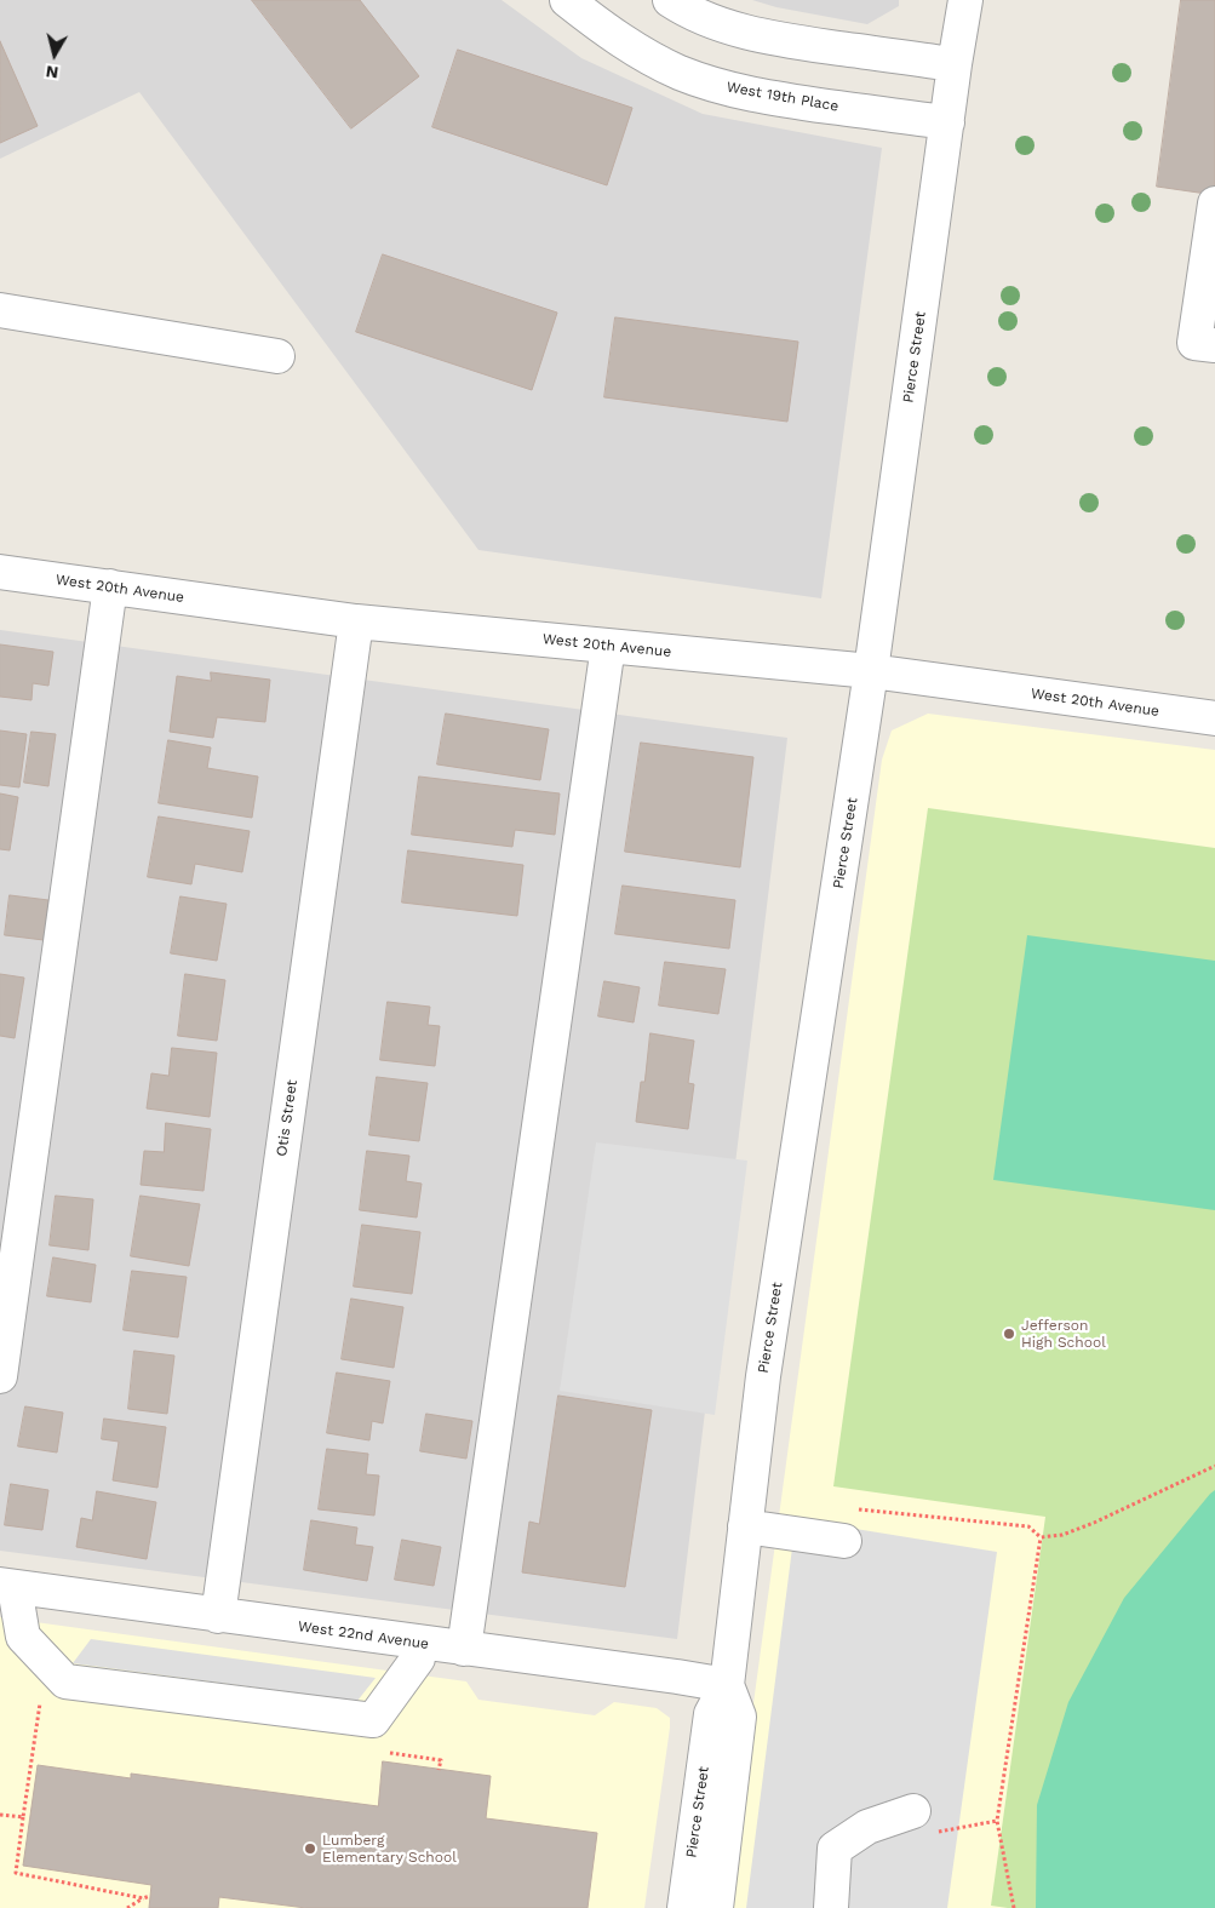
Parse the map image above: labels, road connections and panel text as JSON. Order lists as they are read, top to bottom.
{
  "streets": {
    "street": [
      "West 19th Place",
      "Pierce Street",
      "West 20th Avenue",
      "Otis Street",
      "West 22nd Avenue"
    ]
  },
  "crossings": [
    ["West 19th Place", "Pierce Street"],
    ["Pierce Street", "West 20th Avenue"],
    ["Pierce Street", "West 22nd Avenue"],
    ["West 20th Avenue", "Otis Street"],
    ["Otis Street", "West 22nd Avenue"]
  ],
  "places": ["Jefferson High School", "Lumberg Elementary School"],
  "north": "bottom"
}
